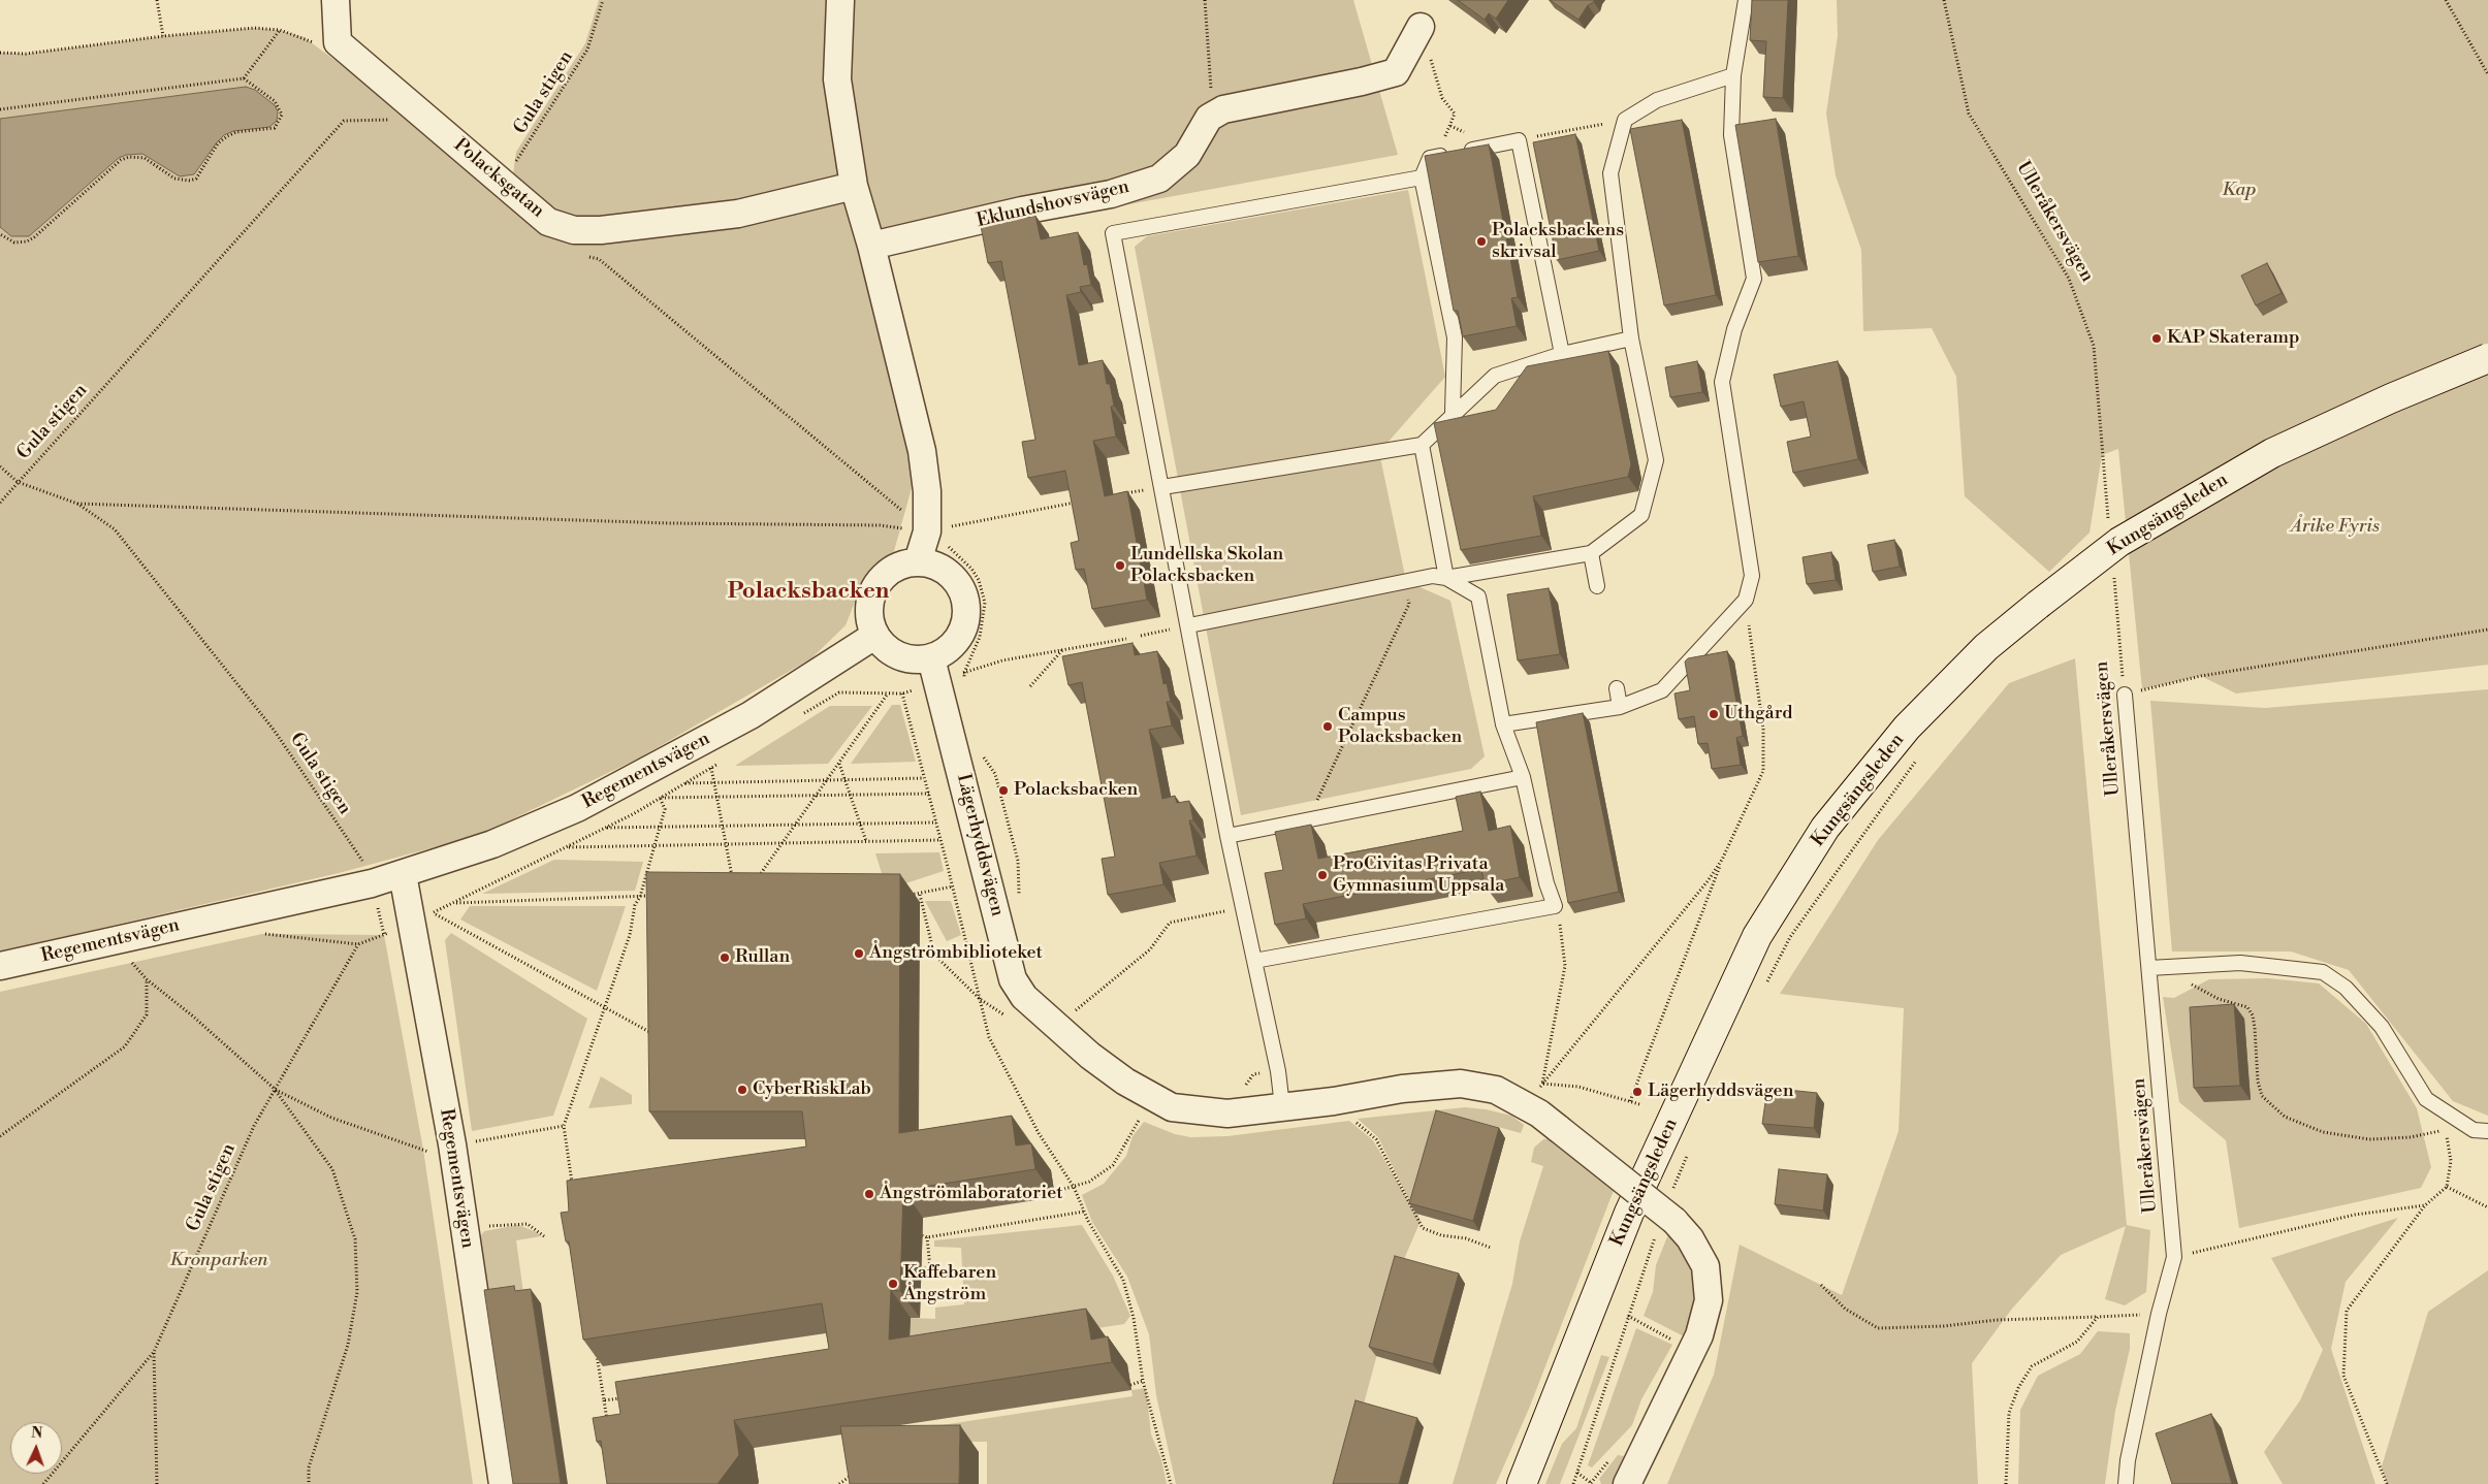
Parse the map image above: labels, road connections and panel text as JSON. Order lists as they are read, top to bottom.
{
  "streets": {
    "main road": ["Kungsängsleden"],
    "street": [
      "Polacksgatan",
      "Eklundshovsvägen",
      "Regementsvägen",
      "Lägerhyddsvägen"
    ],
    "lane": ["Ulleråkersvägen"],
    "path": ["Gula stigen"]
  },
  "crossings": [
    ["Gula stigen", "Polacksgatan"],
    ["Gula stigen", "Regementsvägen"],
    ["Regementsvägen", "Lägerhyddsvägen"]
  ],
  "districts": ["Polacksbacken"],
  "parks": ["Kap", "Årike Fyris", "Kronparken"],
  "places": [
    "Polacksbackens skrivsal",
    "KAP Skateramp",
    "Lundellska Skolan Polacksbacken",
    "Uthgård",
    "Campus Polacksbacken",
    "Polacksbacken",
    "ProCivitas Privata Gymnasium Uppsala",
    "Ångströmbiblioteket",
    "Rullan",
    "CyberRiskLab",
    "Lägerhyddsvägen",
    "Ångströmlaboratoriet",
    "Kaffebaren Ångström"
  ],
  "north": "top"
}
